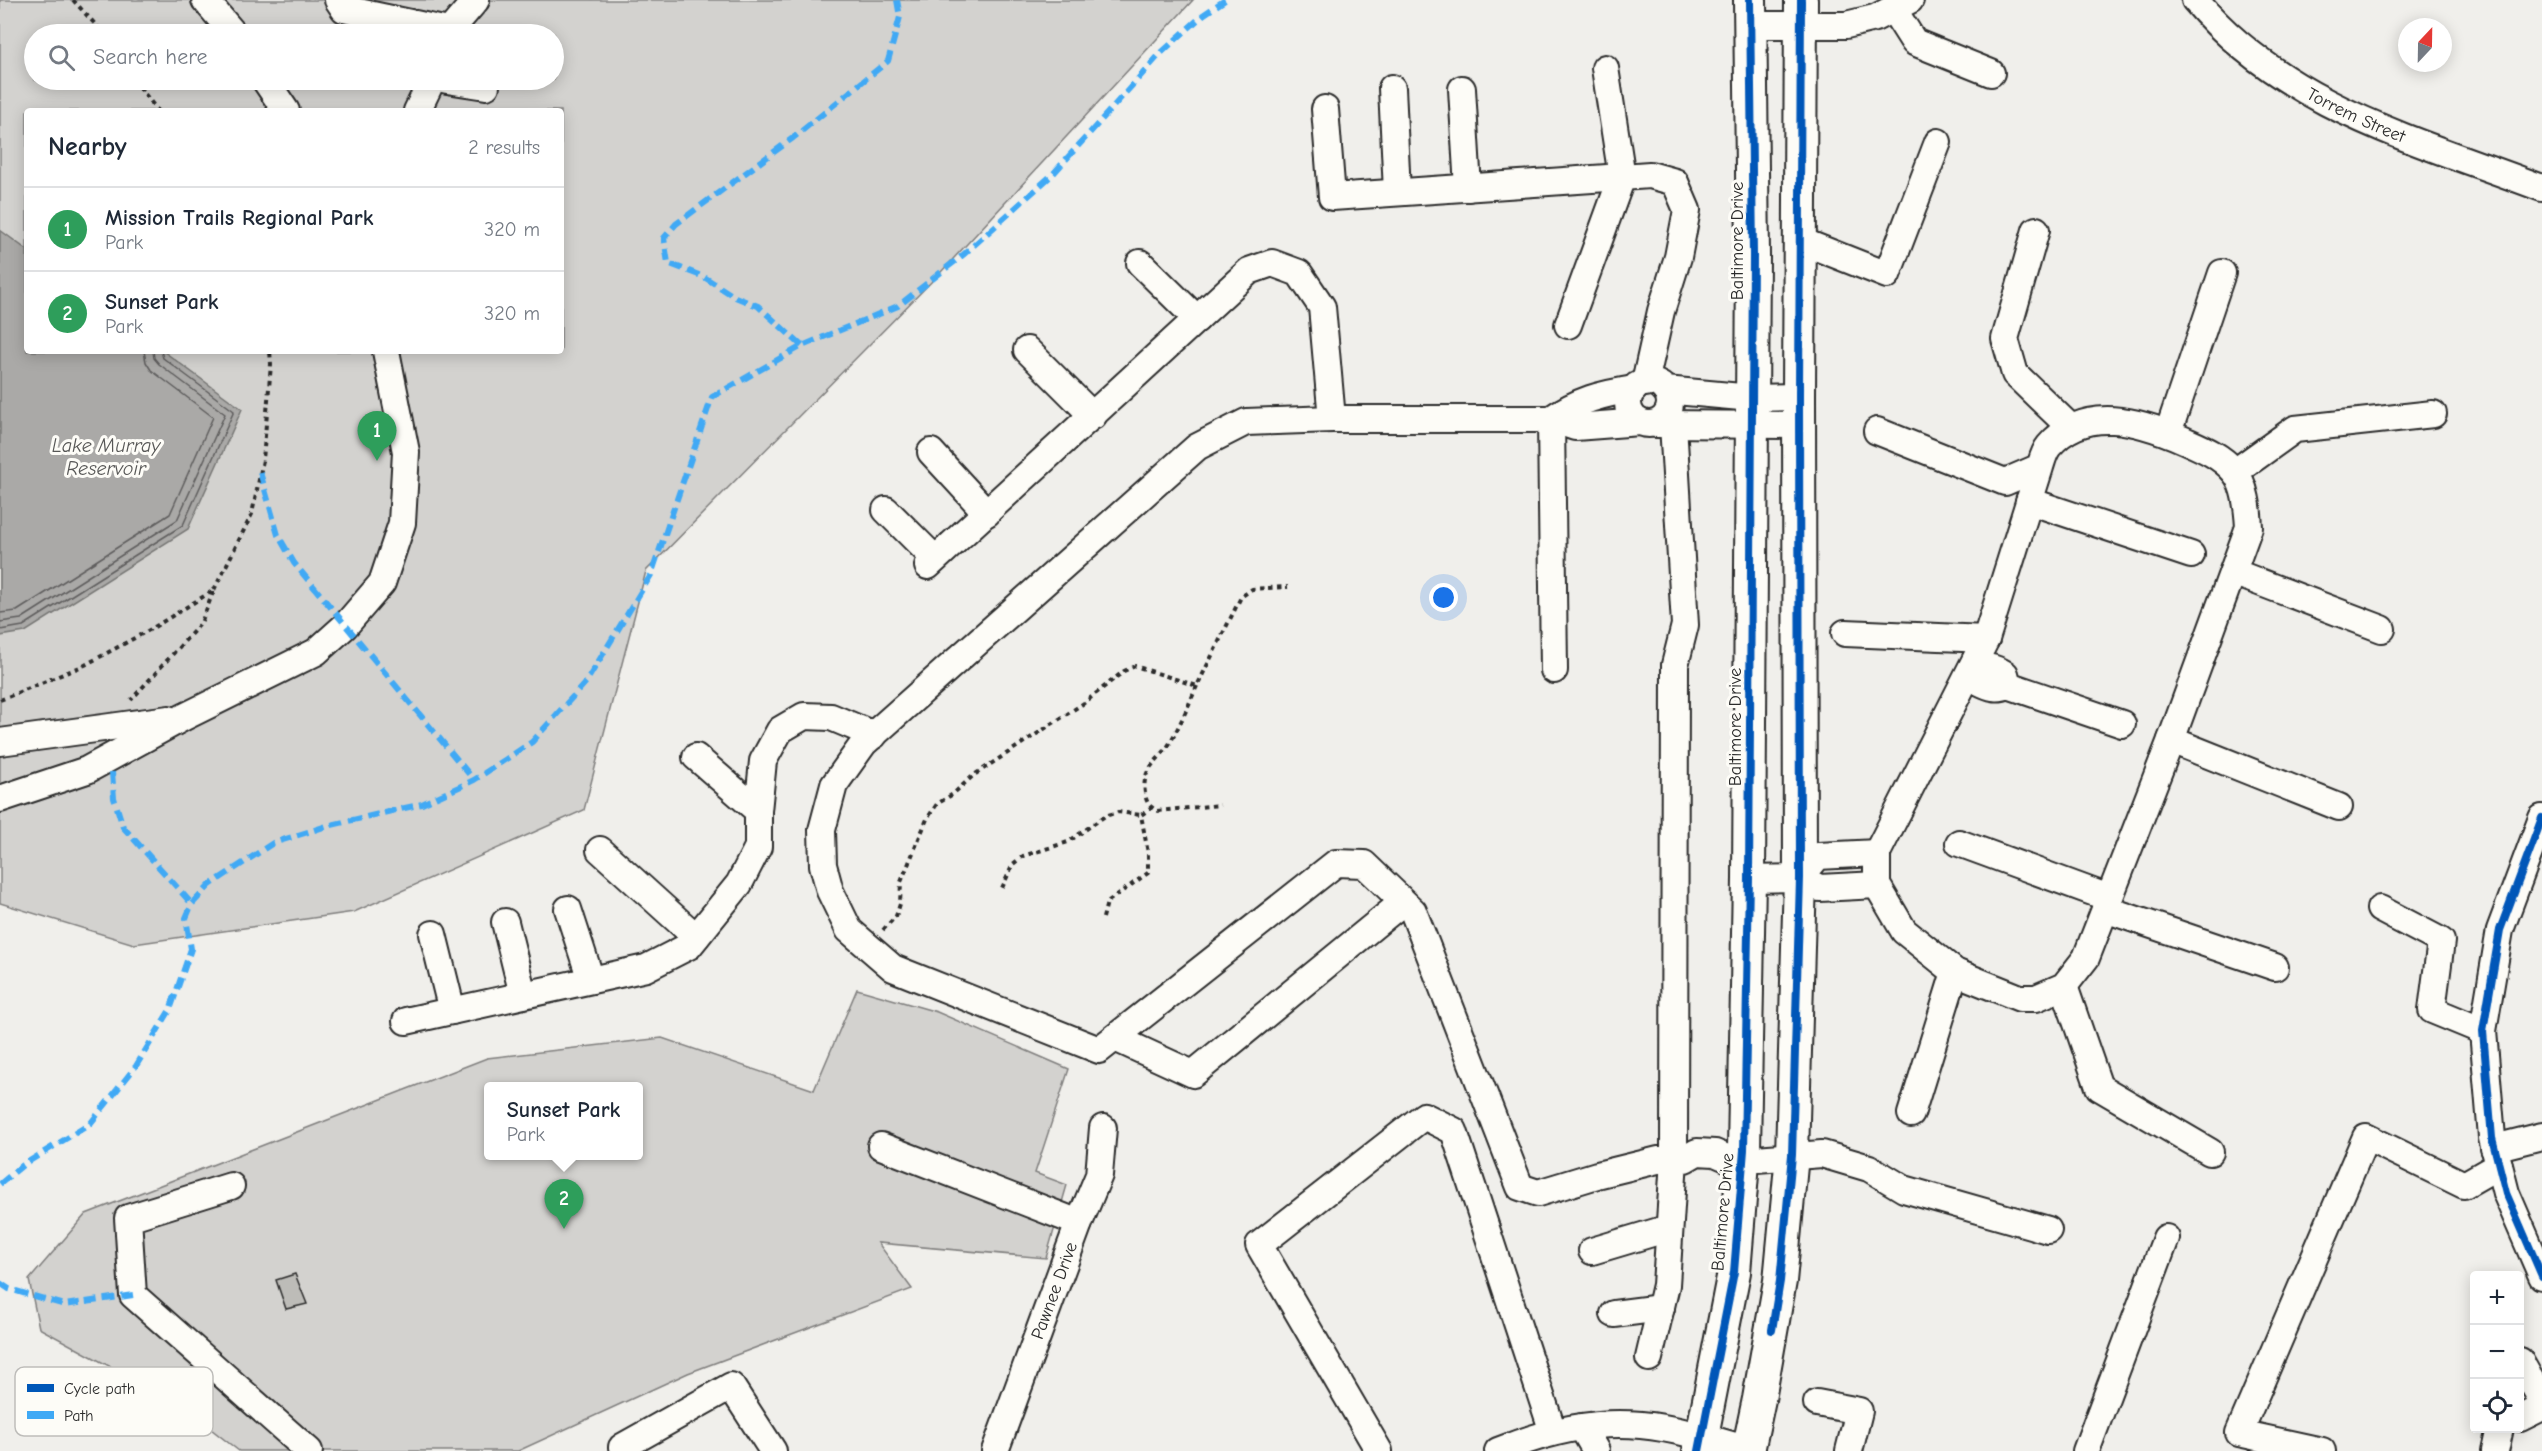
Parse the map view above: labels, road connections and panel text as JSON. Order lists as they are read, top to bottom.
{
  "streets": {
    "main road": ["Baltimore Drive"],
    "street": ["Torrem Street", "Pawnee Drive"]
  },
  "water": ["Lake Murray Reservoir"],
  "legend": ["Cycle path", "Path"],
  "north": "top",
  "page": {
    "search": "Search here",
    "heading": ["Nearby", "2 results"],
    "list": [
      {
        "mark": "1",
        "name": "Mission Trails Regional Park",
        "note": "Park",
        "value": "320 m"
      },
      {
        "mark": "2",
        "name": "Sunset Park",
        "note": "Park",
        "value": "320 m"
      }
    ],
    "pins": ["1", "2"],
    "popup": ["Sunset Park", "Park"],
    "map_buttons": ["+", "−"]
  }
}
